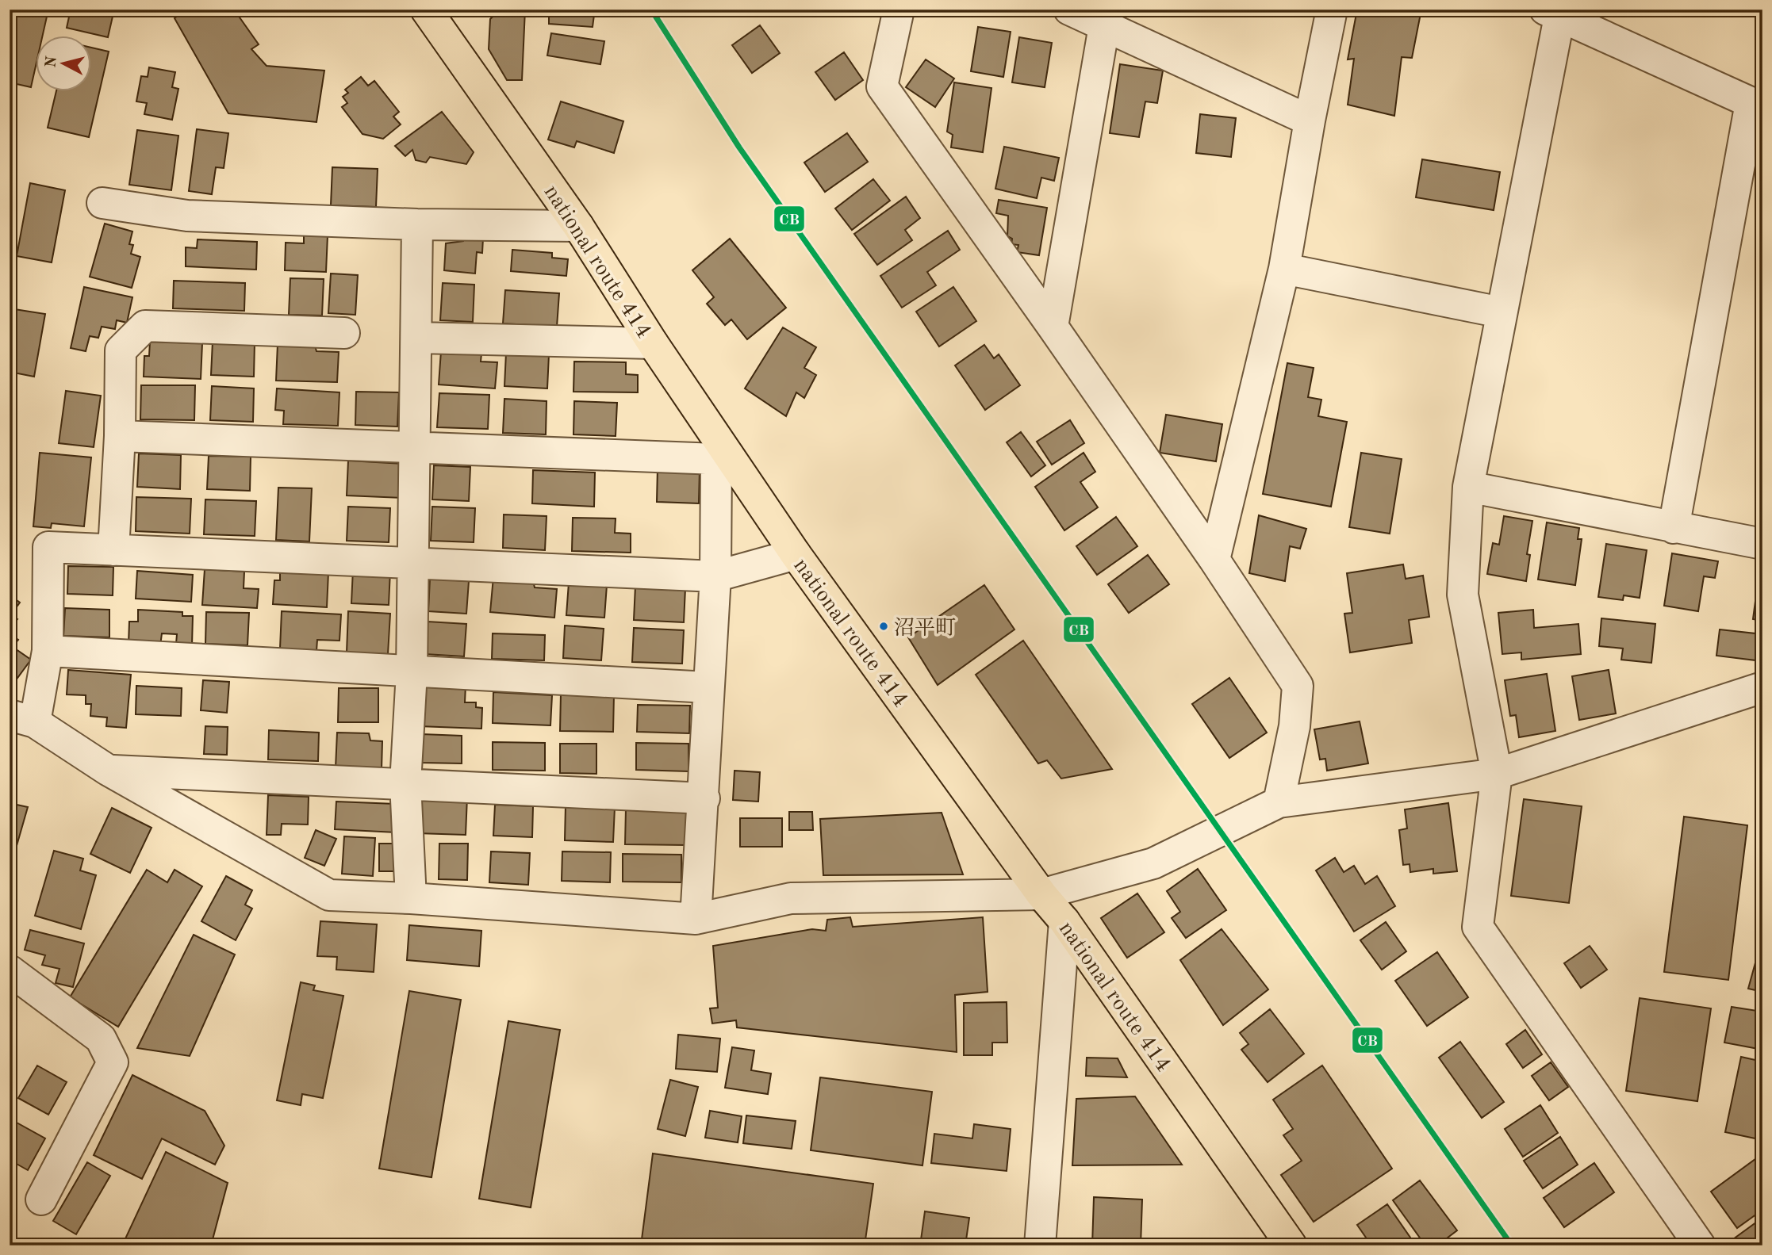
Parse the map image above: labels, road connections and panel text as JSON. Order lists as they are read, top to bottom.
{
  "streets": {
    "highway": ["national route 414"]
  },
  "places": ["沼平町"],
  "lines": ["transit line CB"],
  "north": "left"
}
